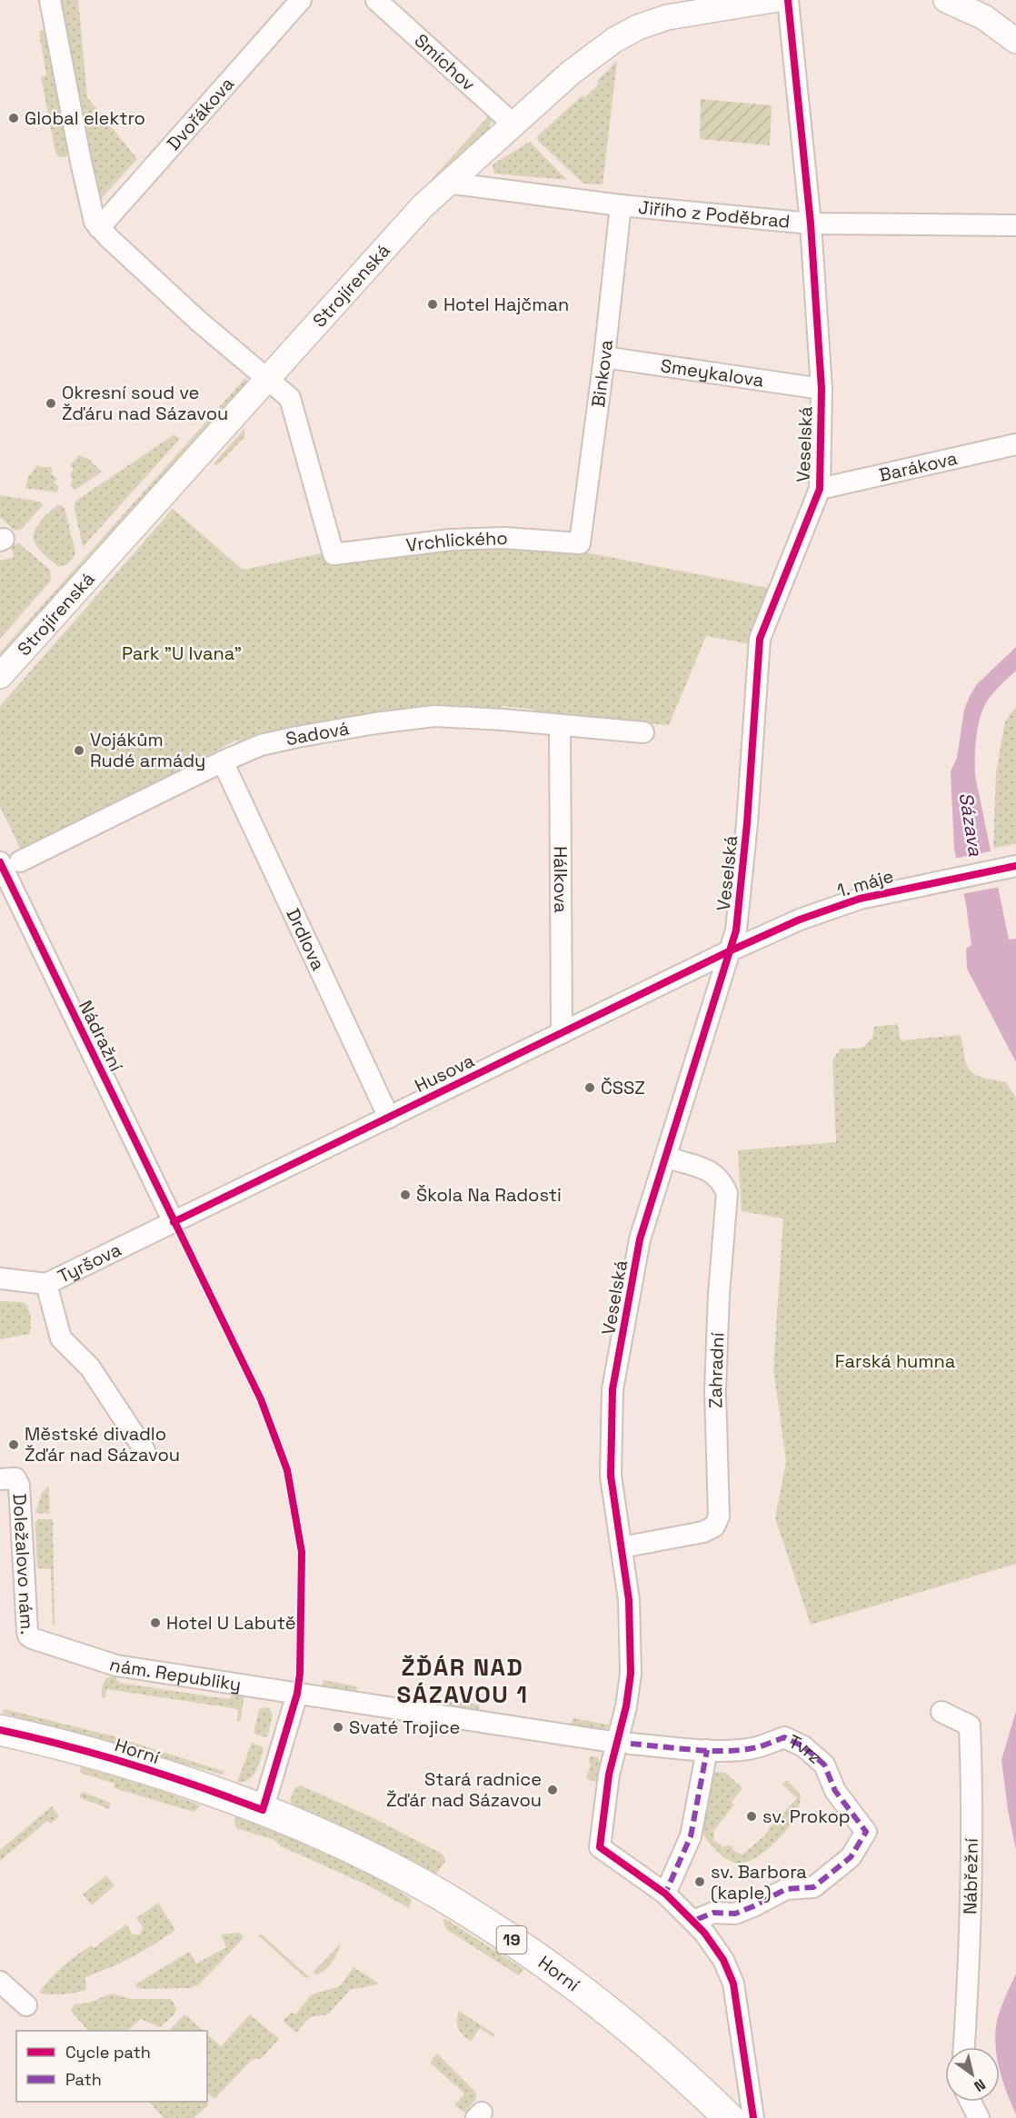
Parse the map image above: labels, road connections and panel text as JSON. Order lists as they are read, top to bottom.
{
  "streets": {
    "main road": ["Horní", "19"],
    "street": [
      "Smíchov",
      "Dvořákova",
      "Jiřího z Poděbrad",
      "Strojírenská",
      "Smeykalova",
      "Binkova",
      "Veselská",
      "Barákova",
      "Vrchlického",
      "Sadová",
      "Hálkova",
      "1. máje",
      "Drdlova",
      "Nádražní",
      "Husova",
      "Tyršova",
      "Zahradní",
      "Doležalovo nám.",
      "nám. Republiky",
      "Tvrz",
      "Nábřežní"
    ]
  },
  "crossings": [
    ["Smíchov", "Strojírenská"],
    ["Jiřího z Poděbrad", "Strojírenská"],
    ["Jiřího z Poděbrad", "Binkova"],
    ["Jiřího z Poděbrad", "Veselská"],
    ["Strojírenská", "Vrchlického"],
    ["Smeykalova", "Binkova"],
    ["Smeykalova", "Veselská"],
    ["Binkova", "Vrchlického"],
    ["Veselská", "Barákova"],
    ["Veselská", "1. máje"],
    ["Veselská", "Husova"],
    ["Veselská", "Zahradní"],
    ["Veselská", "nám. Republiky"],
    ["Veselská", "Tvrz"],
    ["Sadová", "Hálkova"],
    ["Sadová", "Drdlova"],
    ["Sadová", "Nádražní"],
    ["Hálkova", "Husova"],
    ["1. máje", "Husova"],
    ["Drdlova", "Husova"],
    ["Nádražní", "Husova"],
    ["Nádražní", "Tyršova"],
    ["Husova", "Tyršova"],
    ["Doležalovo nám.", "nám. Republiky"],
    ["nám. Republiky", "Tvrz"]
  ],
  "districts": ["ŽĎÁR NAD SÁZAVOU 1"],
  "water": ["Sázava"],
  "parks": ["Park \"U Ivana\"", "Farská humna"],
  "places": [
    "Global elektro",
    "Hotel Hajčman",
    "Okresní soud ve Žďáru nad Sázavou",
    "Vojákům Rudé armády",
    "ČSSZ",
    "Škola Na Radosti",
    "Městské divadlo Žďár nad Sázavou",
    "Hotel U Labutě",
    "Svaté Trojice",
    "Stará radnice Žďár nad Sázavou",
    "sv. Prokop",
    "sv. Barbora (kaple)"
  ],
  "legend": ["Cycle path", "Path"],
  "north": "bottom right"
}
